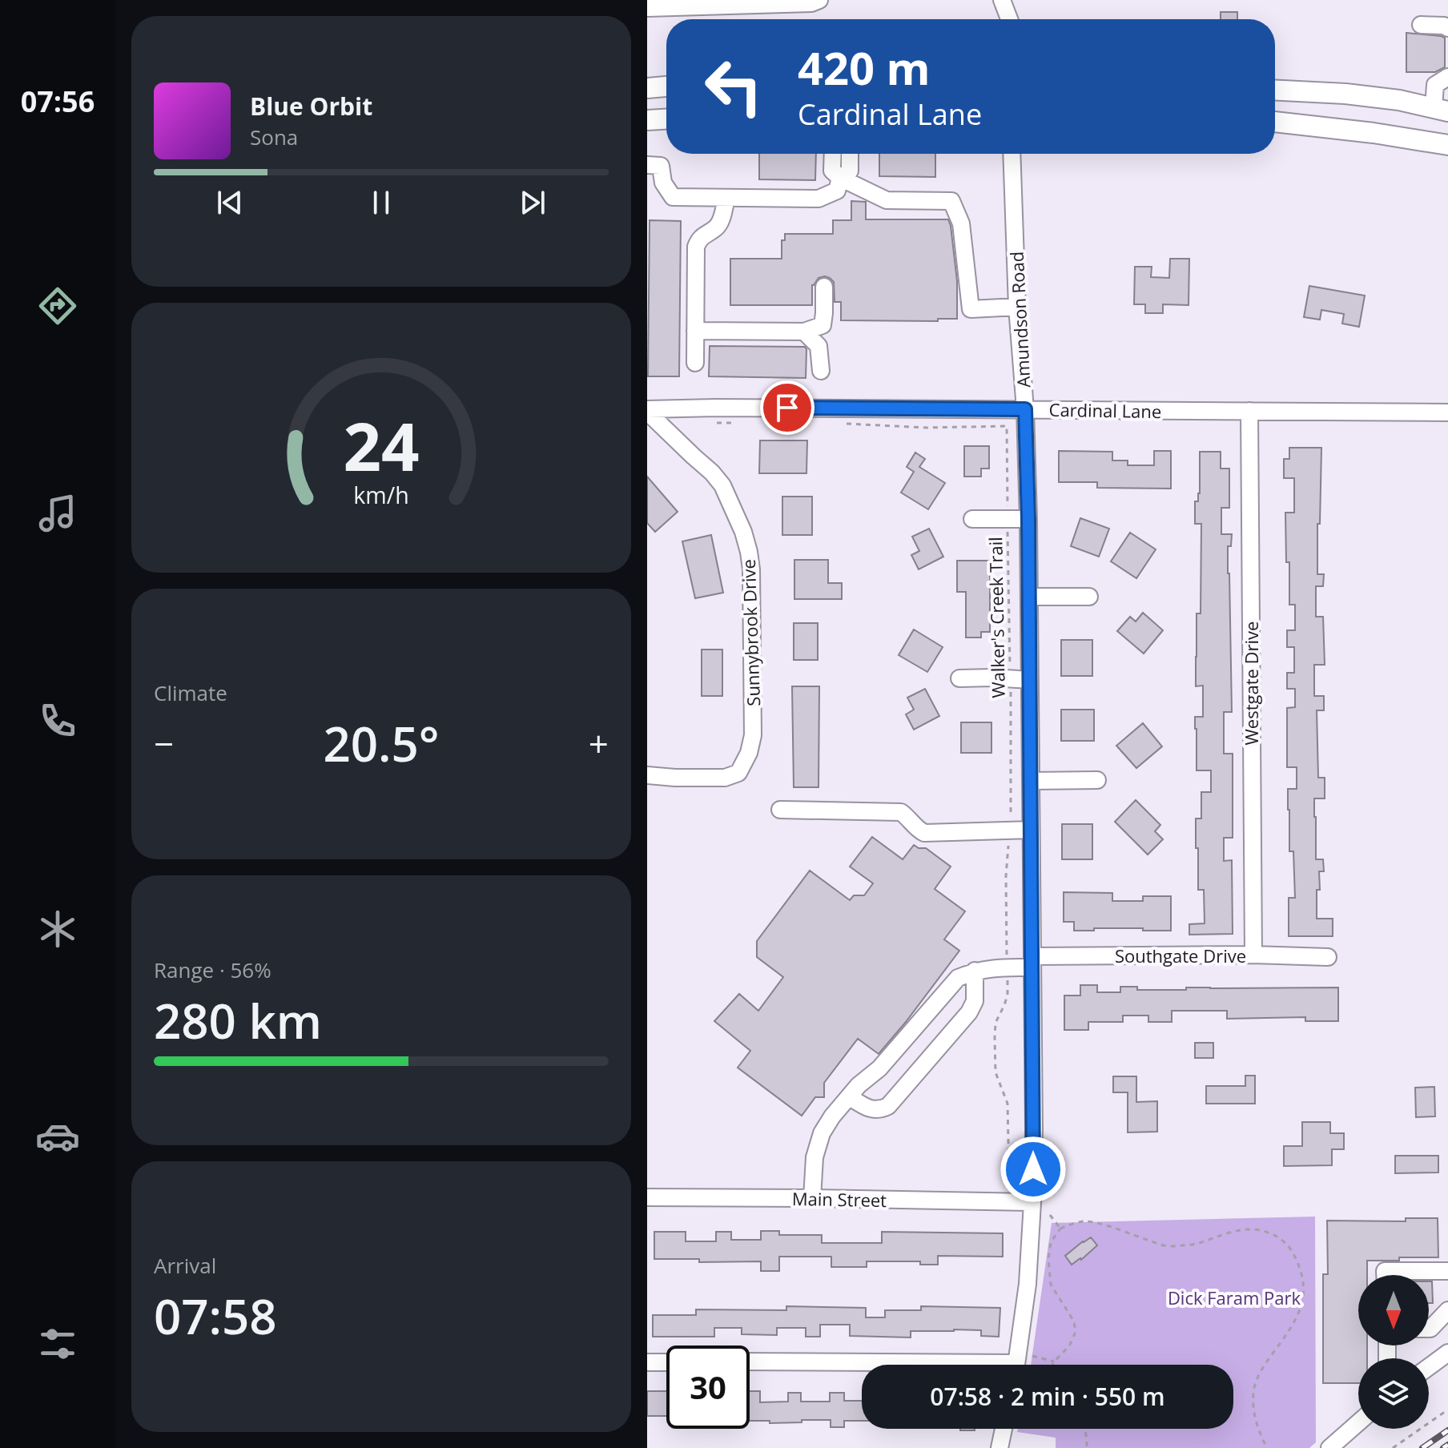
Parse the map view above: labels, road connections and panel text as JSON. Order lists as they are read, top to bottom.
{
  "streets": {
    "street": [
      "Amundson Road",
      "Cardinal Lane",
      "Sunnybrook Drive",
      "Westgate Drive",
      "Southgate Drive",
      "Main Street"
    ],
    "path": ["Walker's Creek Trail"]
  },
  "crossings": [
    ["Amundson Road", "Cardinal Lane"],
    ["Amundson Road", "Southgate Drive"],
    ["Amundson Road", "Main Street"],
    ["Cardinal Lane", "Sunnybrook Drive"],
    ["Cardinal Lane", "Westgate Drive"],
    ["Walker's Creek Trail", "Southgate Drive"],
    ["Westgate Drive", "Southgate Drive"]
  ],
  "parks": ["Dick Faram Park"],
  "north": "bottom",
  "page": {
    "tabs": "07:56",
    "turn": ["420 m", "Cardinal Lane"],
    "song": ["Blue Orbit", "Sona"],
    "tile": [
      "Climate",
      ["Range · 56%", "280 km"],
      ["Arrival", "07:58"]
    ],
    "heat": ["−", "20.5°", "+"],
    "limit": "30",
    "trip": "07:58 · 2 min · 550 m",
    "gauge": ["24", "km/h"]
  }
}
